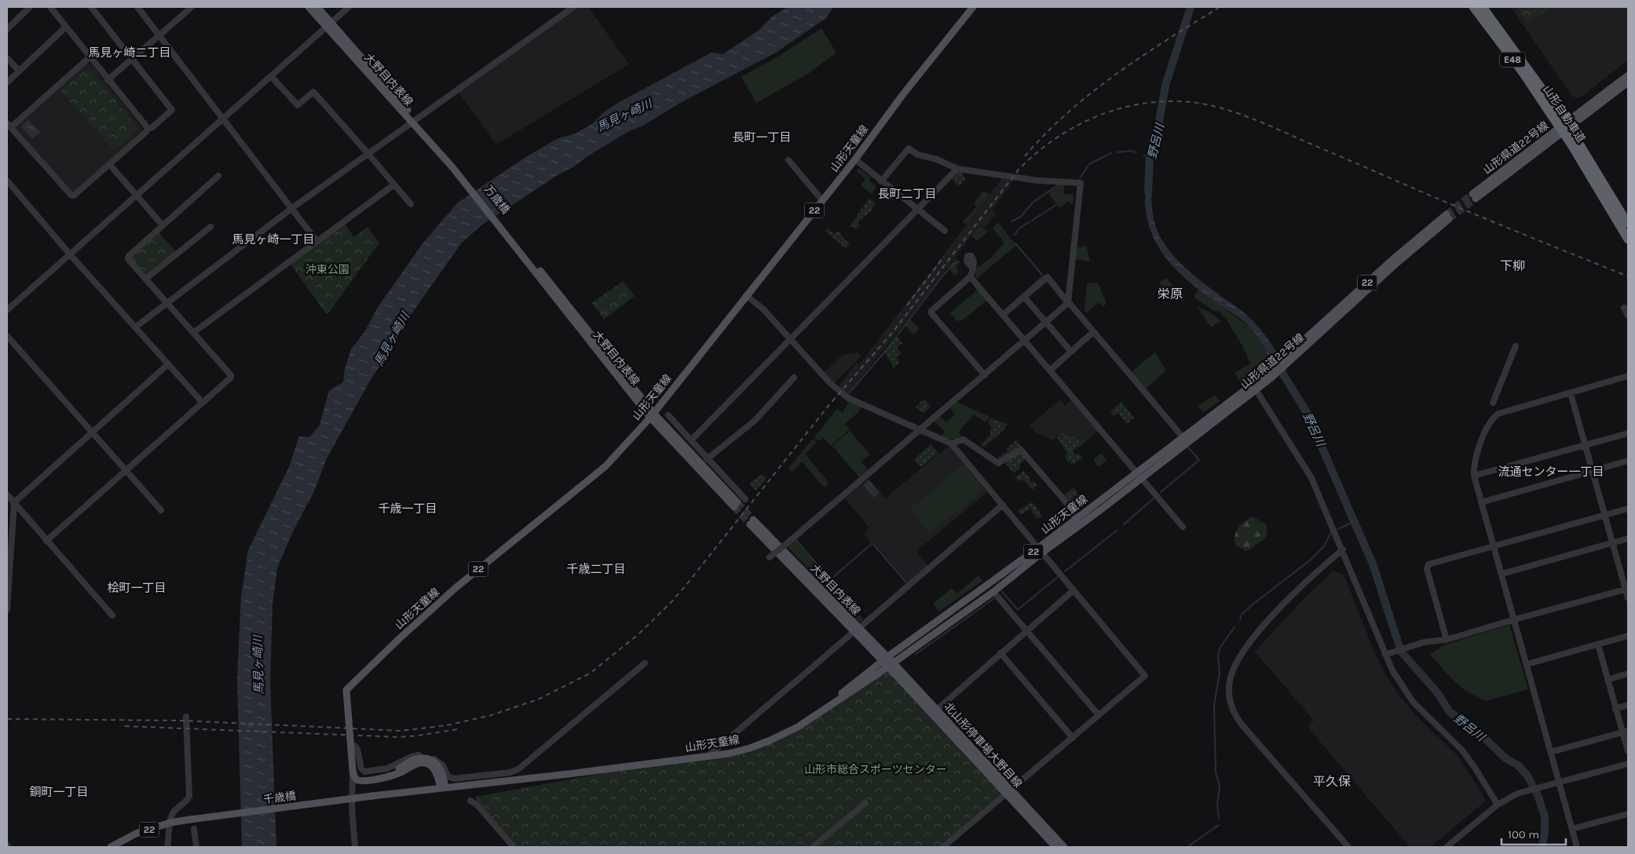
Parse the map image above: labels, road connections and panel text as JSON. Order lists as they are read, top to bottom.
{
  "streets": {
    "highway": ["E48", "山形自動車道"],
    "main road": [
      "大野目内表線",
      "山形県道22号線",
      "山形天童線",
      "万歳橋",
      "22",
      "北山形停車場大野目線",
      "千歳橋"
    ]
  },
  "crossings": [
    ["大野目内表線", "山形天童線"],
    ["大野目内表線", "万歳橋"],
    ["大野目内表線", "北山形停車場大野目線"],
    ["山形県道22号線", "山形天童線"],
    ["山形天童線", "北山形停車場大野目線"],
    ["山形天童線", "千歳橋"],
    ["22", "千歳橋"]
  ],
  "districts": [
    "馬見ヶ崎二丁目",
    "長町一丁目",
    "長町二丁目",
    "馬見ヶ崎一丁目",
    "下柳",
    "栄原",
    "流通センター一丁目",
    "千歳一丁目",
    "千歳二丁目",
    "桧町一丁目",
    "平久保",
    "銅町一丁目"
  ],
  "water": ["馬見ヶ崎川", "野呂川"],
  "parks": ["沖東公園", "山形市総合スポーツセンター"],
  "scale_bar": "100 m"
}
